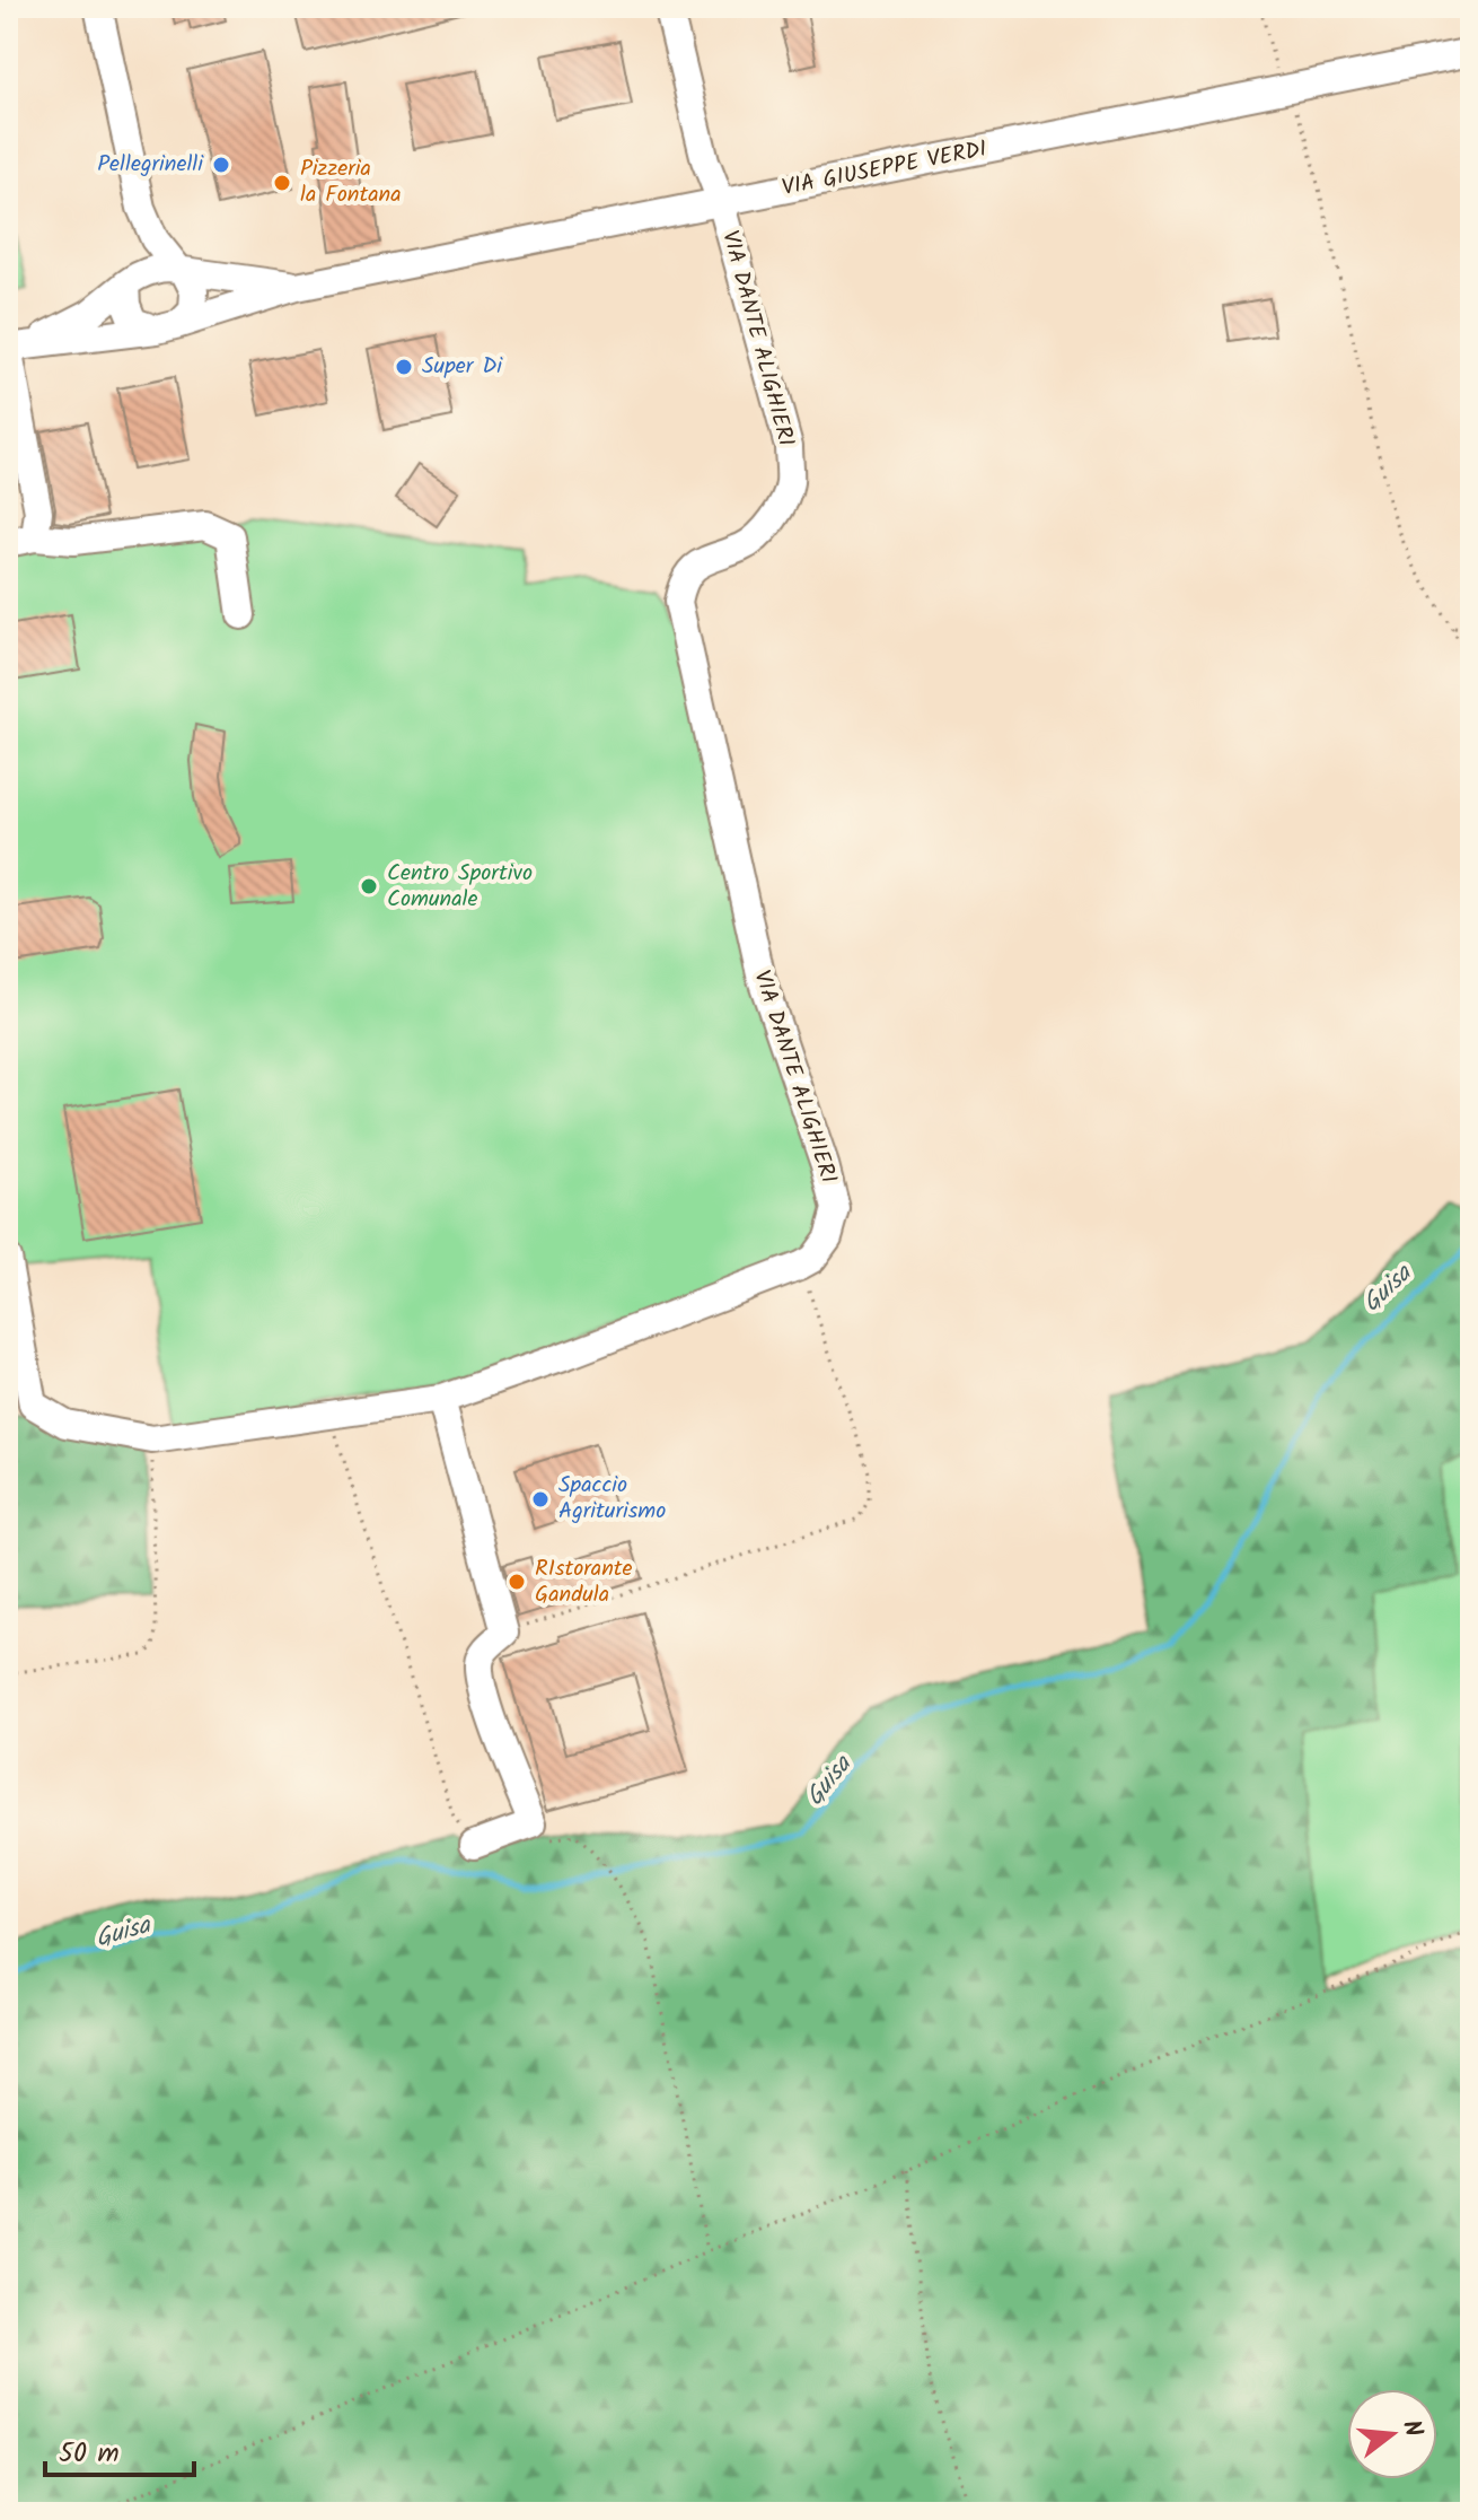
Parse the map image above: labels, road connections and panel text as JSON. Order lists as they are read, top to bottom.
{
  "streets": {
    "street": ["VIA GIUSEPPE VERDI", "VIA DANTE ALIGHIERI"]
  },
  "crossings": [
    ["VIA GIUSEPPE VERDI", "VIA DANTE ALIGHIERI"]
  ],
  "water": ["Guisa"],
  "places": [
    "Pellegrinelli",
    "Pizzeria la Fontana",
    "Super Di",
    "Centro Sportivo Comunale",
    "Spaccio Agriturismo",
    "RIstorante Gandula"
  ],
  "scale_bar": "50 m",
  "north": "right"
}
